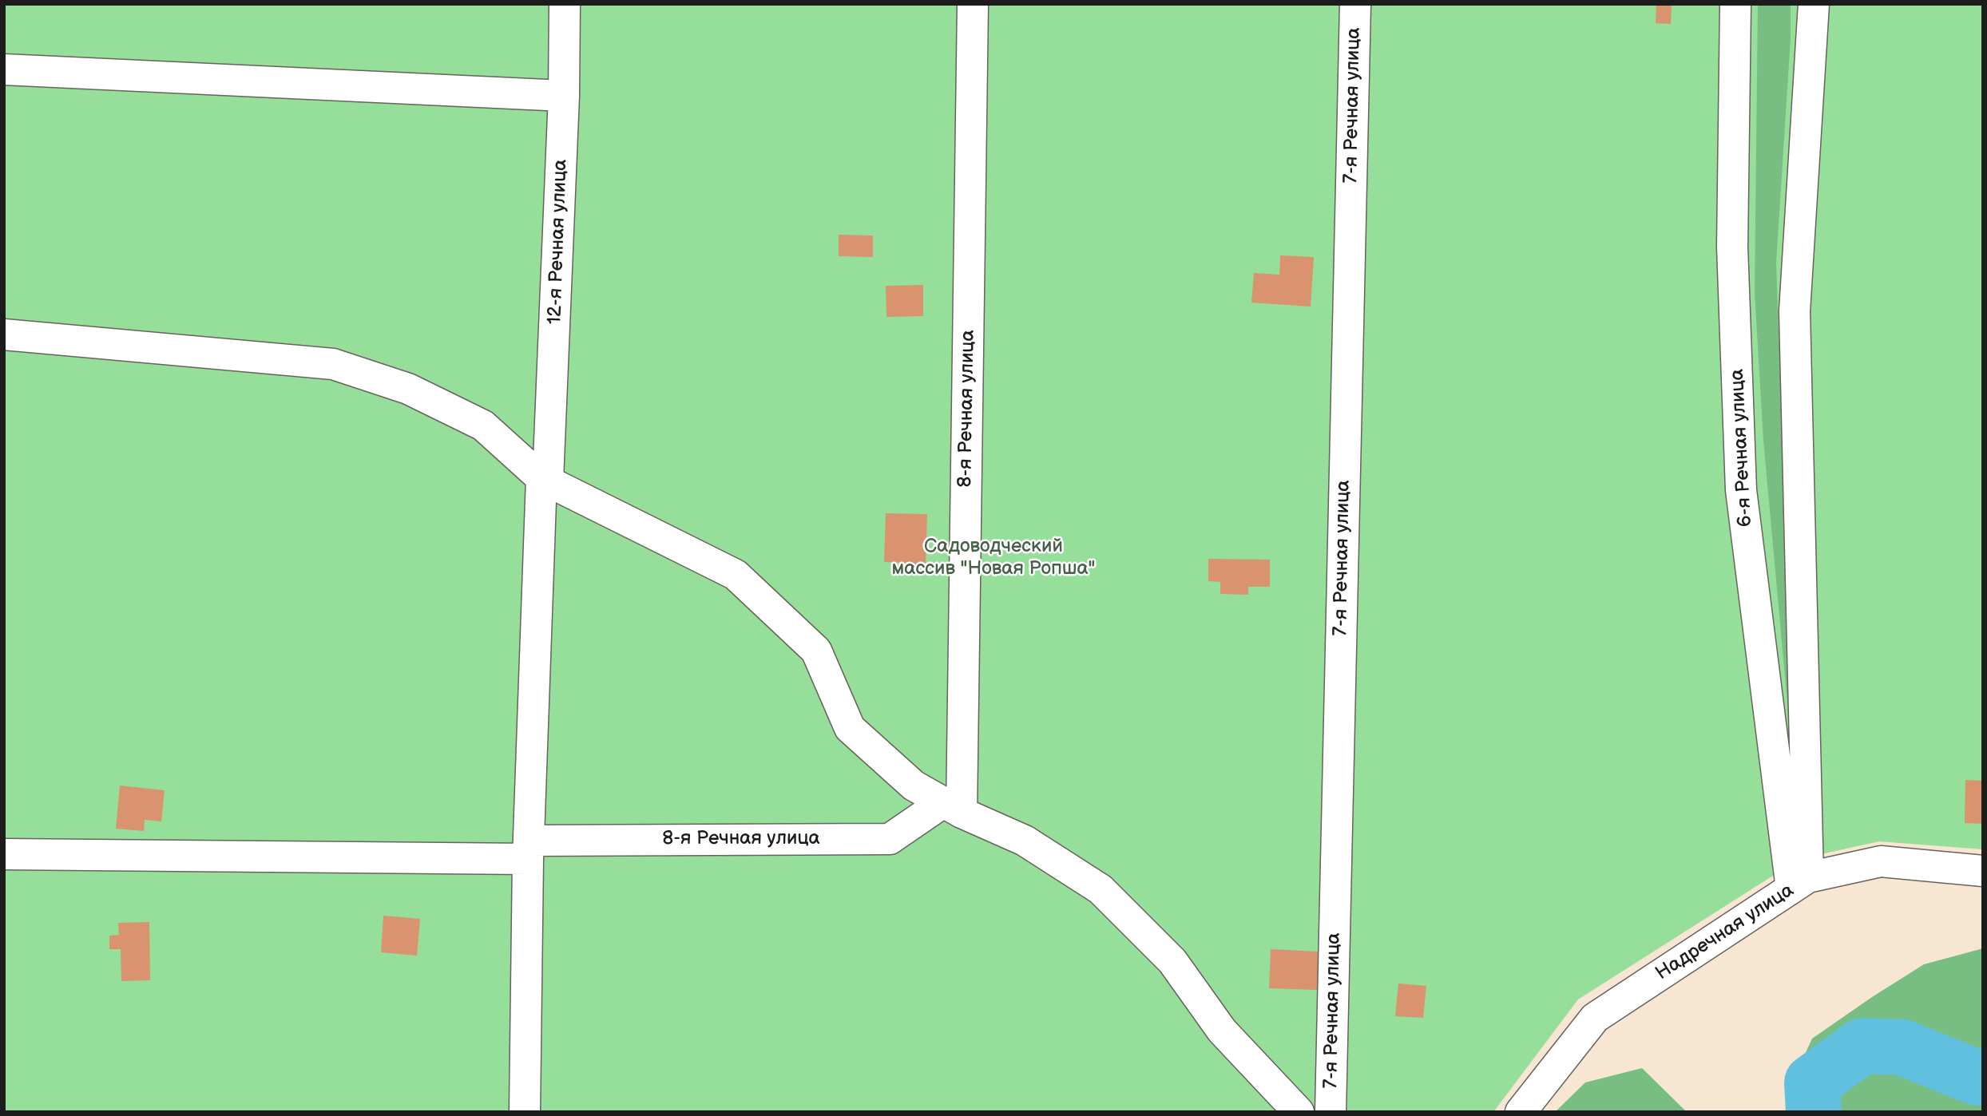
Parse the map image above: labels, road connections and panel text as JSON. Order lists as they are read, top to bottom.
{
  "streets": {
    "street": [
      "7-я Речная улица",
      "12-я Речная улица",
      "8-я Речная улица",
      "6-я Речная улица",
      "Надречная улица"
    ]
  },
  "crossings": [
    ["12-я Речная улица", "8-я Речная улица"],
    ["6-я Речная улица", "Надречная улица"]
  ],
  "parks": ["Садоводческий массив \"Новая Ропша\""]
}
